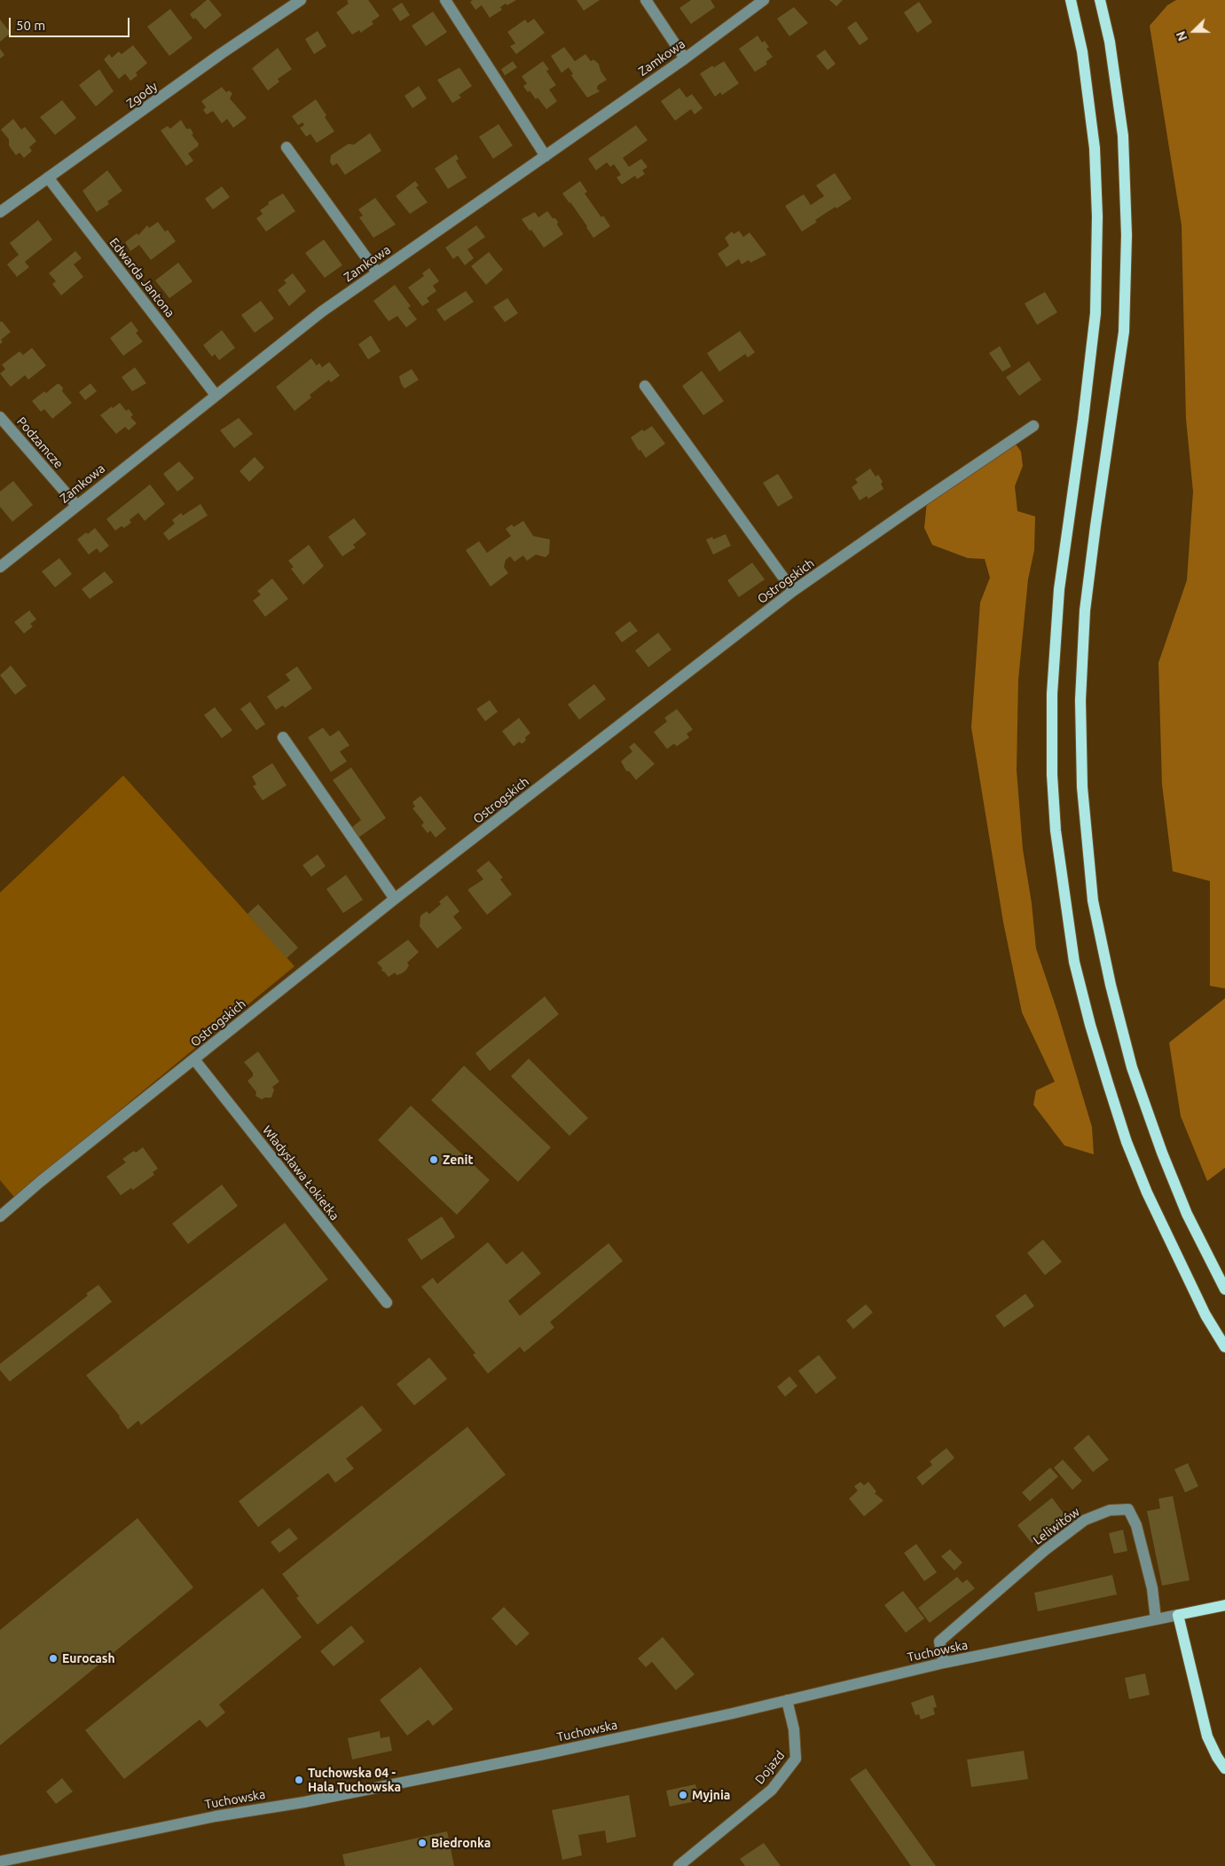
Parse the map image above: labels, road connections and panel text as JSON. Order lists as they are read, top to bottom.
{
  "streets": {
    "main road": ["Tuchowska"],
    "street": [
      "Zamkowa",
      "Zgody",
      "Edwarda Jantona",
      "Podzamcze",
      "Ostrogskich",
      "Władysława Łokietka",
      "Leliwitów",
      "Dojazd"
    ]
  },
  "crossings": [
    ["Zamkowa", "Edwarda Jantona"],
    ["Zamkowa", "Podzamcze"],
    ["Zgody", "Edwarda Jantona"],
    ["Ostrogskich", "Władysława Łokietka"],
    ["Leliwitów", "Tuchowska"],
    ["Tuchowska", "Dojazd"]
  ],
  "places": [
    "Zenit",
    "Eurocash",
    "Tuchowska 04 - Hala Tuchowska",
    "Myjnia",
    "Biedronka"
  ],
  "scale_bar": "50 m",
  "north": "left"
}
